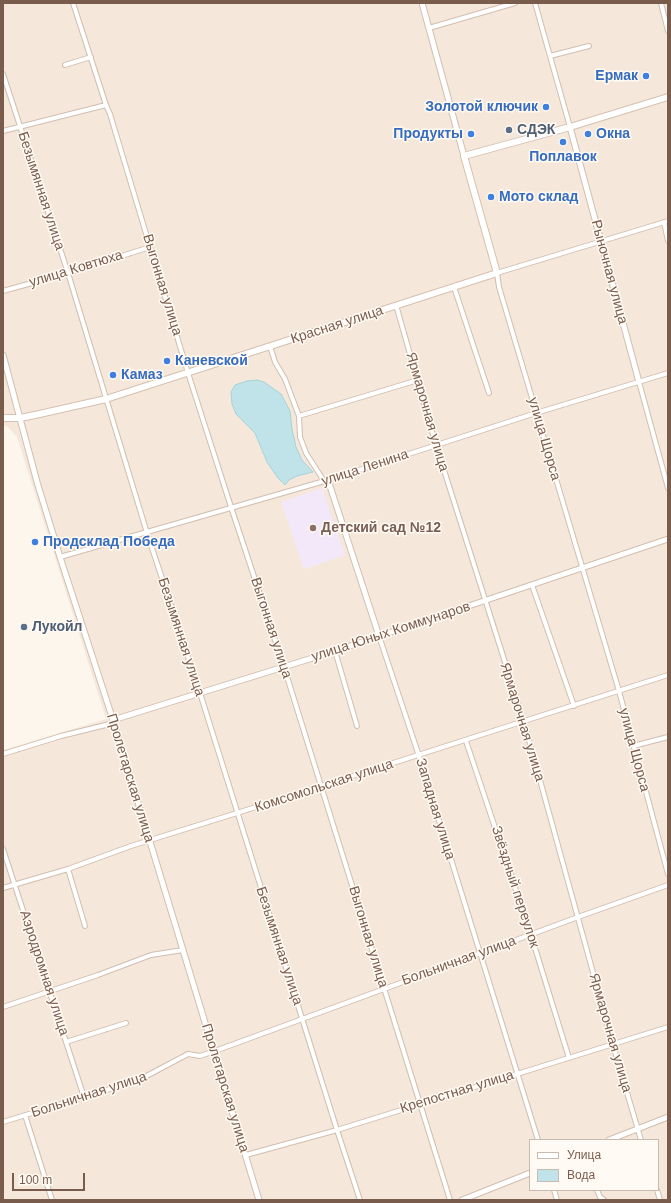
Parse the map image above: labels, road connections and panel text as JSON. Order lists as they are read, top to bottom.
{
  "streets": {
    "main road": ["Красная улица", "улица Щорса"],
    "street": [
      "Безымянная улица",
      "улица Ковтюха",
      "Рыночная улица",
      "Выгонная улица",
      "Ярмарочная улица",
      "улица Ленина",
      "улица Юных Коммунаров",
      "Пролетарская улица",
      "Комсомольская улица",
      "Западная улица",
      "Звёздный переулок",
      "Больничная улица",
      "Аэродромная улица",
      "Крепостная улица"
    ]
  },
  "crossings": [
    ["Безымянная улица", "улица Ковтюха"],
    ["Безымянная улица", "Красная улица"],
    ["Безымянная улица", "улица Ленина"],
    ["Безымянная улица", "улица Юных Коммунаров"],
    ["Безымянная улица", "Комсомольская улица"],
    ["Безымянная улица", "Больничная улица"],
    ["Безымянная улица", "Крепостная улица"],
    ["улица Ковтюха", "Выгонная улица"],
    ["Рыночная улица", "Красная улица"],
    ["Рыночная улица", "улица Ленина"],
    ["Выгонная улица", "Красная улица"],
    ["Выгонная улица", "улица Ленина"],
    ["Выгонная улица", "улица Юных Коммунаров"],
    ["Выгонная улица", "Комсомольская улица"],
    ["Выгонная улица", "Больничная улица"],
    ["Выгонная улица", "Крепостная улица"],
    ["Красная улица", "Ярмарочная улица"],
    ["Красная улица", "улица Щорса"],
    ["Красная улица", "Пролетарская улица"],
    ["Ярмарочная улица", "улица Ленина"],
    ["Ярмарочная улица", "улица Юных Коммунаров"],
    ["Ярмарочная улица", "Комсомольская улица"],
    ["Ярмарочная улица", "Больничная улица"],
    ["Ярмарочная улица", "Крепостная улица"],
    ["улица Щорса", "улица Ленина"],
    ["улица Щорса", "улица Юных Коммунаров"],
    ["улица Щорса", "Комсомольская улица"],
    ["улица Ленина", "Пролетарская улица"],
    ["улица Ленина", "Западная улица"],
    ["улица Юных Коммунаров", "Пролетарская улица"],
    ["улица Юных Коммунаров", "Западная улица"],
    ["Пролетарская улица", "Комсомольская улица"],
    ["Пролетарская улица", "Больничная улица"],
    ["Пролетарская улица", "Крепостная улица"],
    ["Комсомольская улица", "Западная улица"],
    ["Комсомольская улица", "Звёздный переулок"],
    ["Комсомольская улица", "Аэродромная улица"],
    ["Западная улица", "Больничная улица"],
    ["Западная улица", "Крепостная улица"],
    ["Звёздный переулок", "Больничная улица"],
    ["Звёздный переулок", "Крепостная улица"],
    ["Больничная улица", "Аэродромная улица"]
  ],
  "places": [
    "Ермак",
    "Золотой ключик",
    "СДЭК",
    "Продукты",
    "Окна",
    "Поплавок",
    "Мото склад",
    "Каневской",
    "Камаз",
    "Детский сад №12",
    "Продсклад Победа",
    "Лукойл"
  ],
  "legend": ["Улица", "Вода"],
  "scale_bar": "100 m"
}
